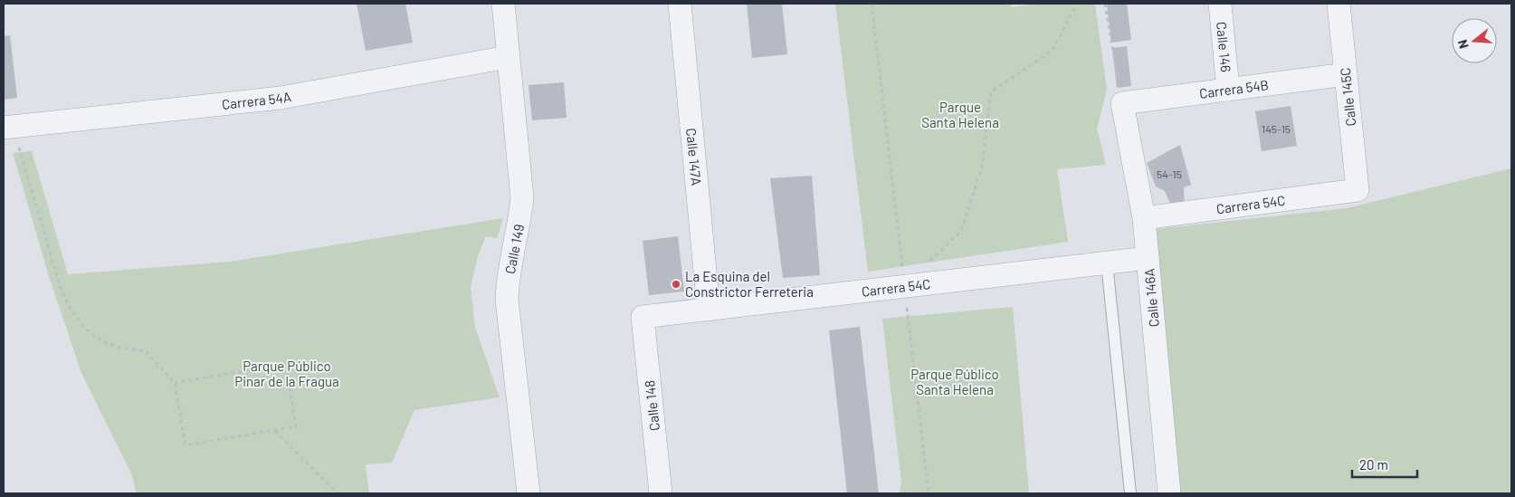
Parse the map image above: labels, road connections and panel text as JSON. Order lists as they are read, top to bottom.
{
  "streets": {
    "street": [
      "Calle 146",
      "Carrera 54B",
      "Calle 145C",
      "Carrera 54A",
      "Calle 147A",
      "Carrera 54C",
      "Calle 149",
      "Calle 146A",
      "Calle 148"
    ]
  },
  "crossings": [
    ["Calle 146", "Carrera 54B"],
    ["Carrera 54B", "Calle 145C"],
    ["Carrera 54B", "Calle 146A"],
    ["Calle 145C", "Carrera 54C"],
    ["Carrera 54A", "Calle 149"],
    ["Calle 147A", "Carrera 54C"],
    ["Carrera 54C", "Calle 146A"],
    ["Carrera 54C", "Calle 148"]
  ],
  "parks": ["Parque Santa Helena", "Parque Público Pinar de la Fragua", "Parque Público Santa Helena"],
  "places": ["La Esquina del Constrictor Ferreteria"],
  "house_numbers": ["145-15", "54-15"],
  "scale_bar": "20 m",
  "north": "left"
}
